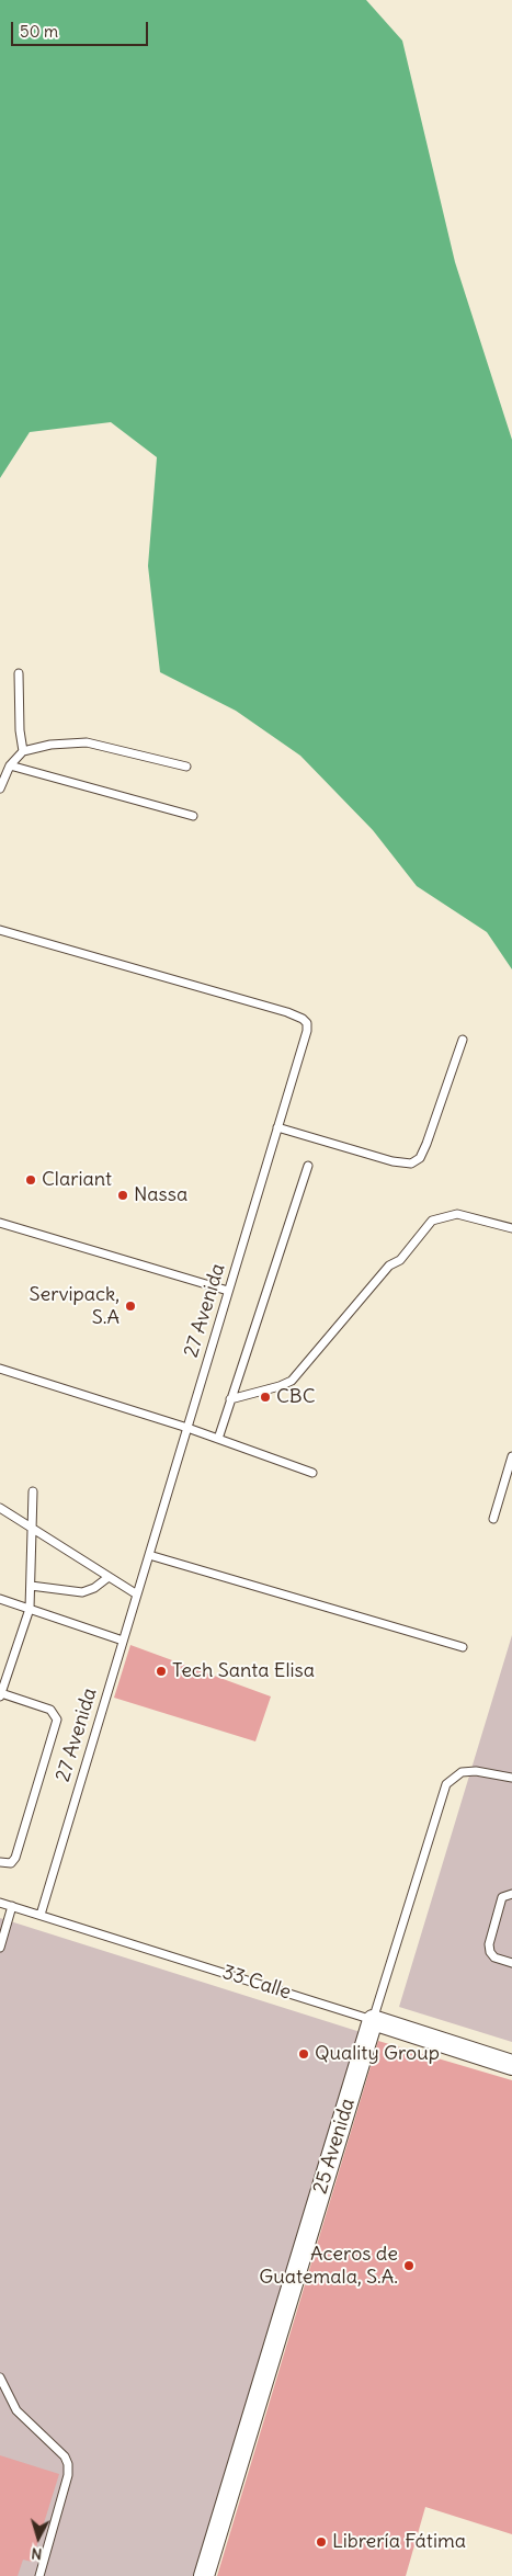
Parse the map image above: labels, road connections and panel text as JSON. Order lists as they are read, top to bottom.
{
  "streets": {
    "street": ["33 Calle", "25 Avenida"],
    "lane": ["27 Avenida"]
  },
  "crossings": [
    ["27 Avenida", "33 Calle"],
    ["33 Calle", "25 Avenida"]
  ],
  "places": [
    "Clariant",
    "Nassa",
    "Servipack, S.A",
    "CBC",
    "Tech Santa Elisa",
    "Quality Group",
    "Aceros de Guatemala, S.A.",
    "Librería Fátima"
  ],
  "scale_bar": "50 m",
  "north": "bottom"
}
